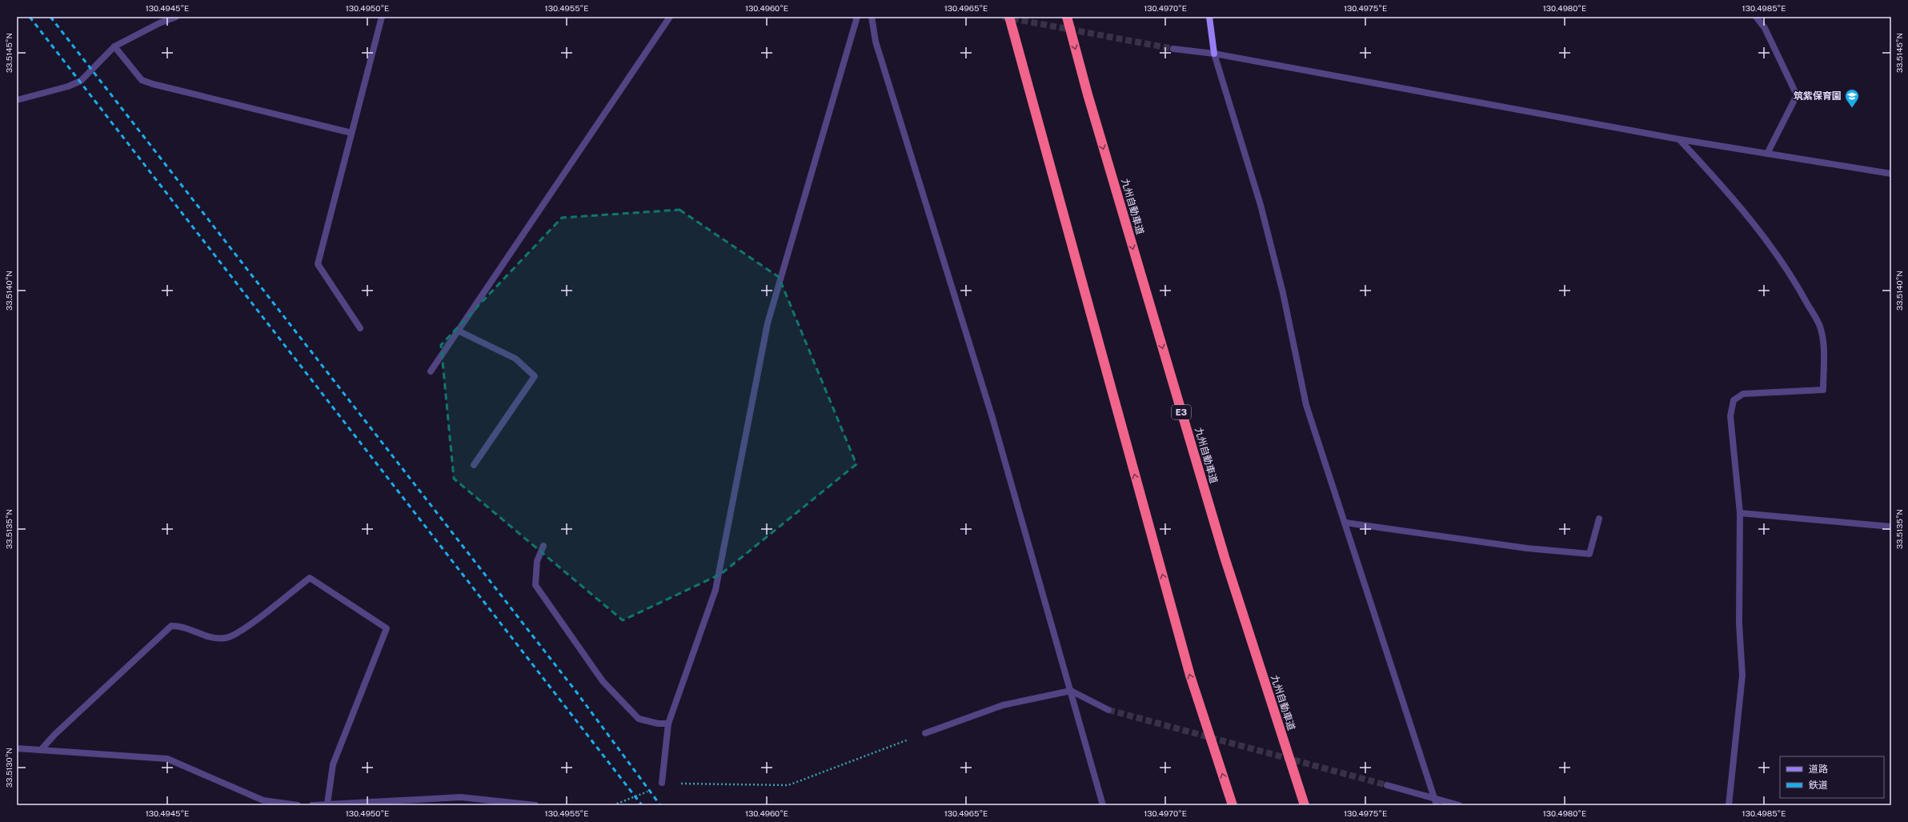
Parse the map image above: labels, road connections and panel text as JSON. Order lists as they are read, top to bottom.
{
  "streets": {
    "highway": ["九州自動車道", "E3"]
  },
  "places": {
    "school or university": ["筑紫保育園"]
  },
  "legend": ["道路", "鉄道"],
  "coordinates": [
    "130.4945°E",
    "130.4950°E",
    "130.4955°E",
    "130.4960°E",
    "130.4965°E",
    "130.4970°E",
    "130.4975°E",
    "130.4980°E",
    "130.4985°E",
    "33.5145°N",
    "33.5140°N",
    "33.5135°N",
    "33.5130°N"
  ]
}
